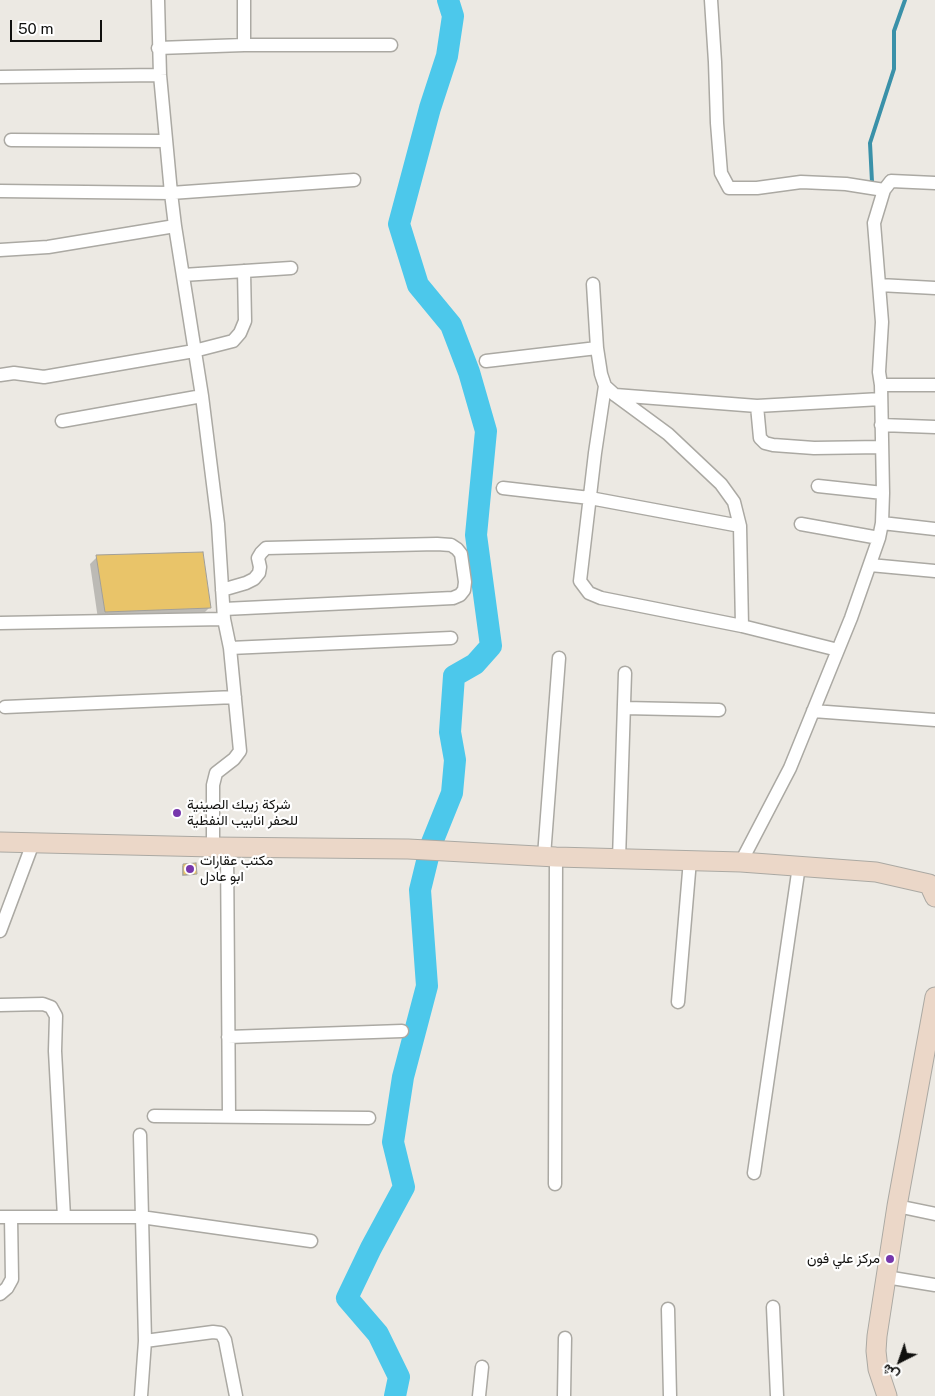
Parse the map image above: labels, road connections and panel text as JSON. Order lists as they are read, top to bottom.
{
  "places": ["شركة زيبك الصينية للحفر انابيب النفطية", "مكتب عقارات ابو عادل", "مركز علي فون"],
  "scale_bar": "50 m",
  "north": "bottom left"
}
